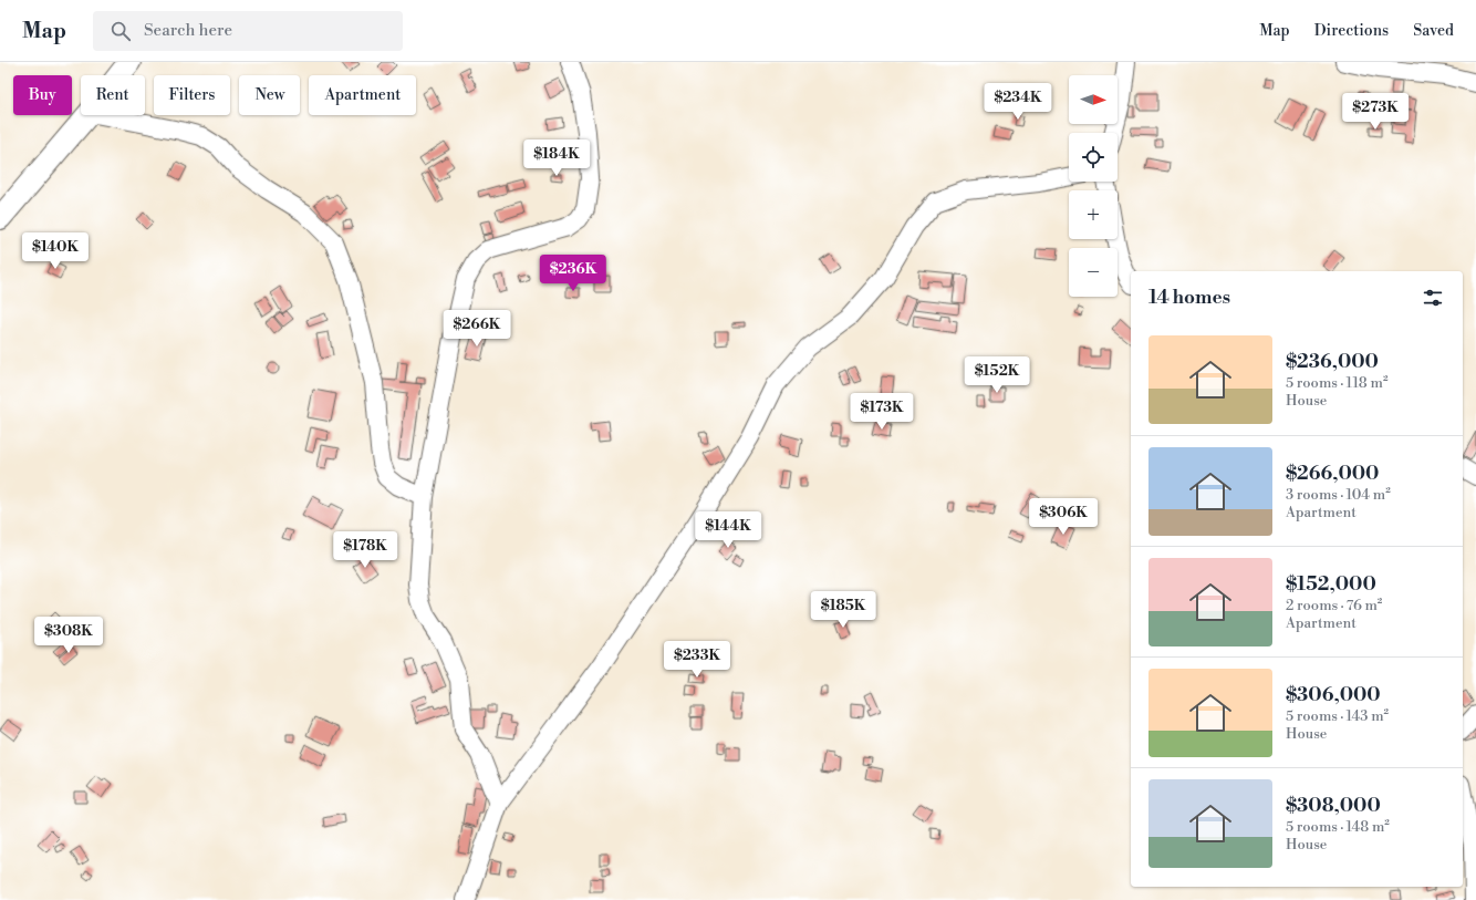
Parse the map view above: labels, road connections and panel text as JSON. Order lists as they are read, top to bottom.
{
  "north": "right",
  "page": {
    "header": "Map",
    "search": "Search here",
    "nav": ["Map", "Directions", "Saved"],
    "map_buttons": ["+", "−"],
    "chip": [
      "Buy",
      "Rent",
      "Filters",
      "New",
      "Apartment"
    ],
    "price": [
      "$234K",
      "$273K",
      "$184K",
      "$140K",
      "$236K",
      "$266K",
      "$152K",
      "$173K",
      "$306K",
      "$144K",
      "$178K",
      "$185K",
      "$308K",
      "$233K"
    ],
    "heading": "14 homes",
    "list": [
      {
        "name": "$236,000",
        "note": "5 rooms · 118 m² · House"
      },
      {
        "name": "$266,000",
        "note": "3 rooms · 104 m² · Apartment"
      },
      {
        "name": "$152,000",
        "note": "2 rooms · 76 m² · Apartment"
      },
      {
        "name": "$306,000",
        "note": "5 rooms · 143 m² · House"
      },
      {
        "name": "$308,000",
        "note": "5 rooms · 148 m² · House"
      }
    ]
  }
}
